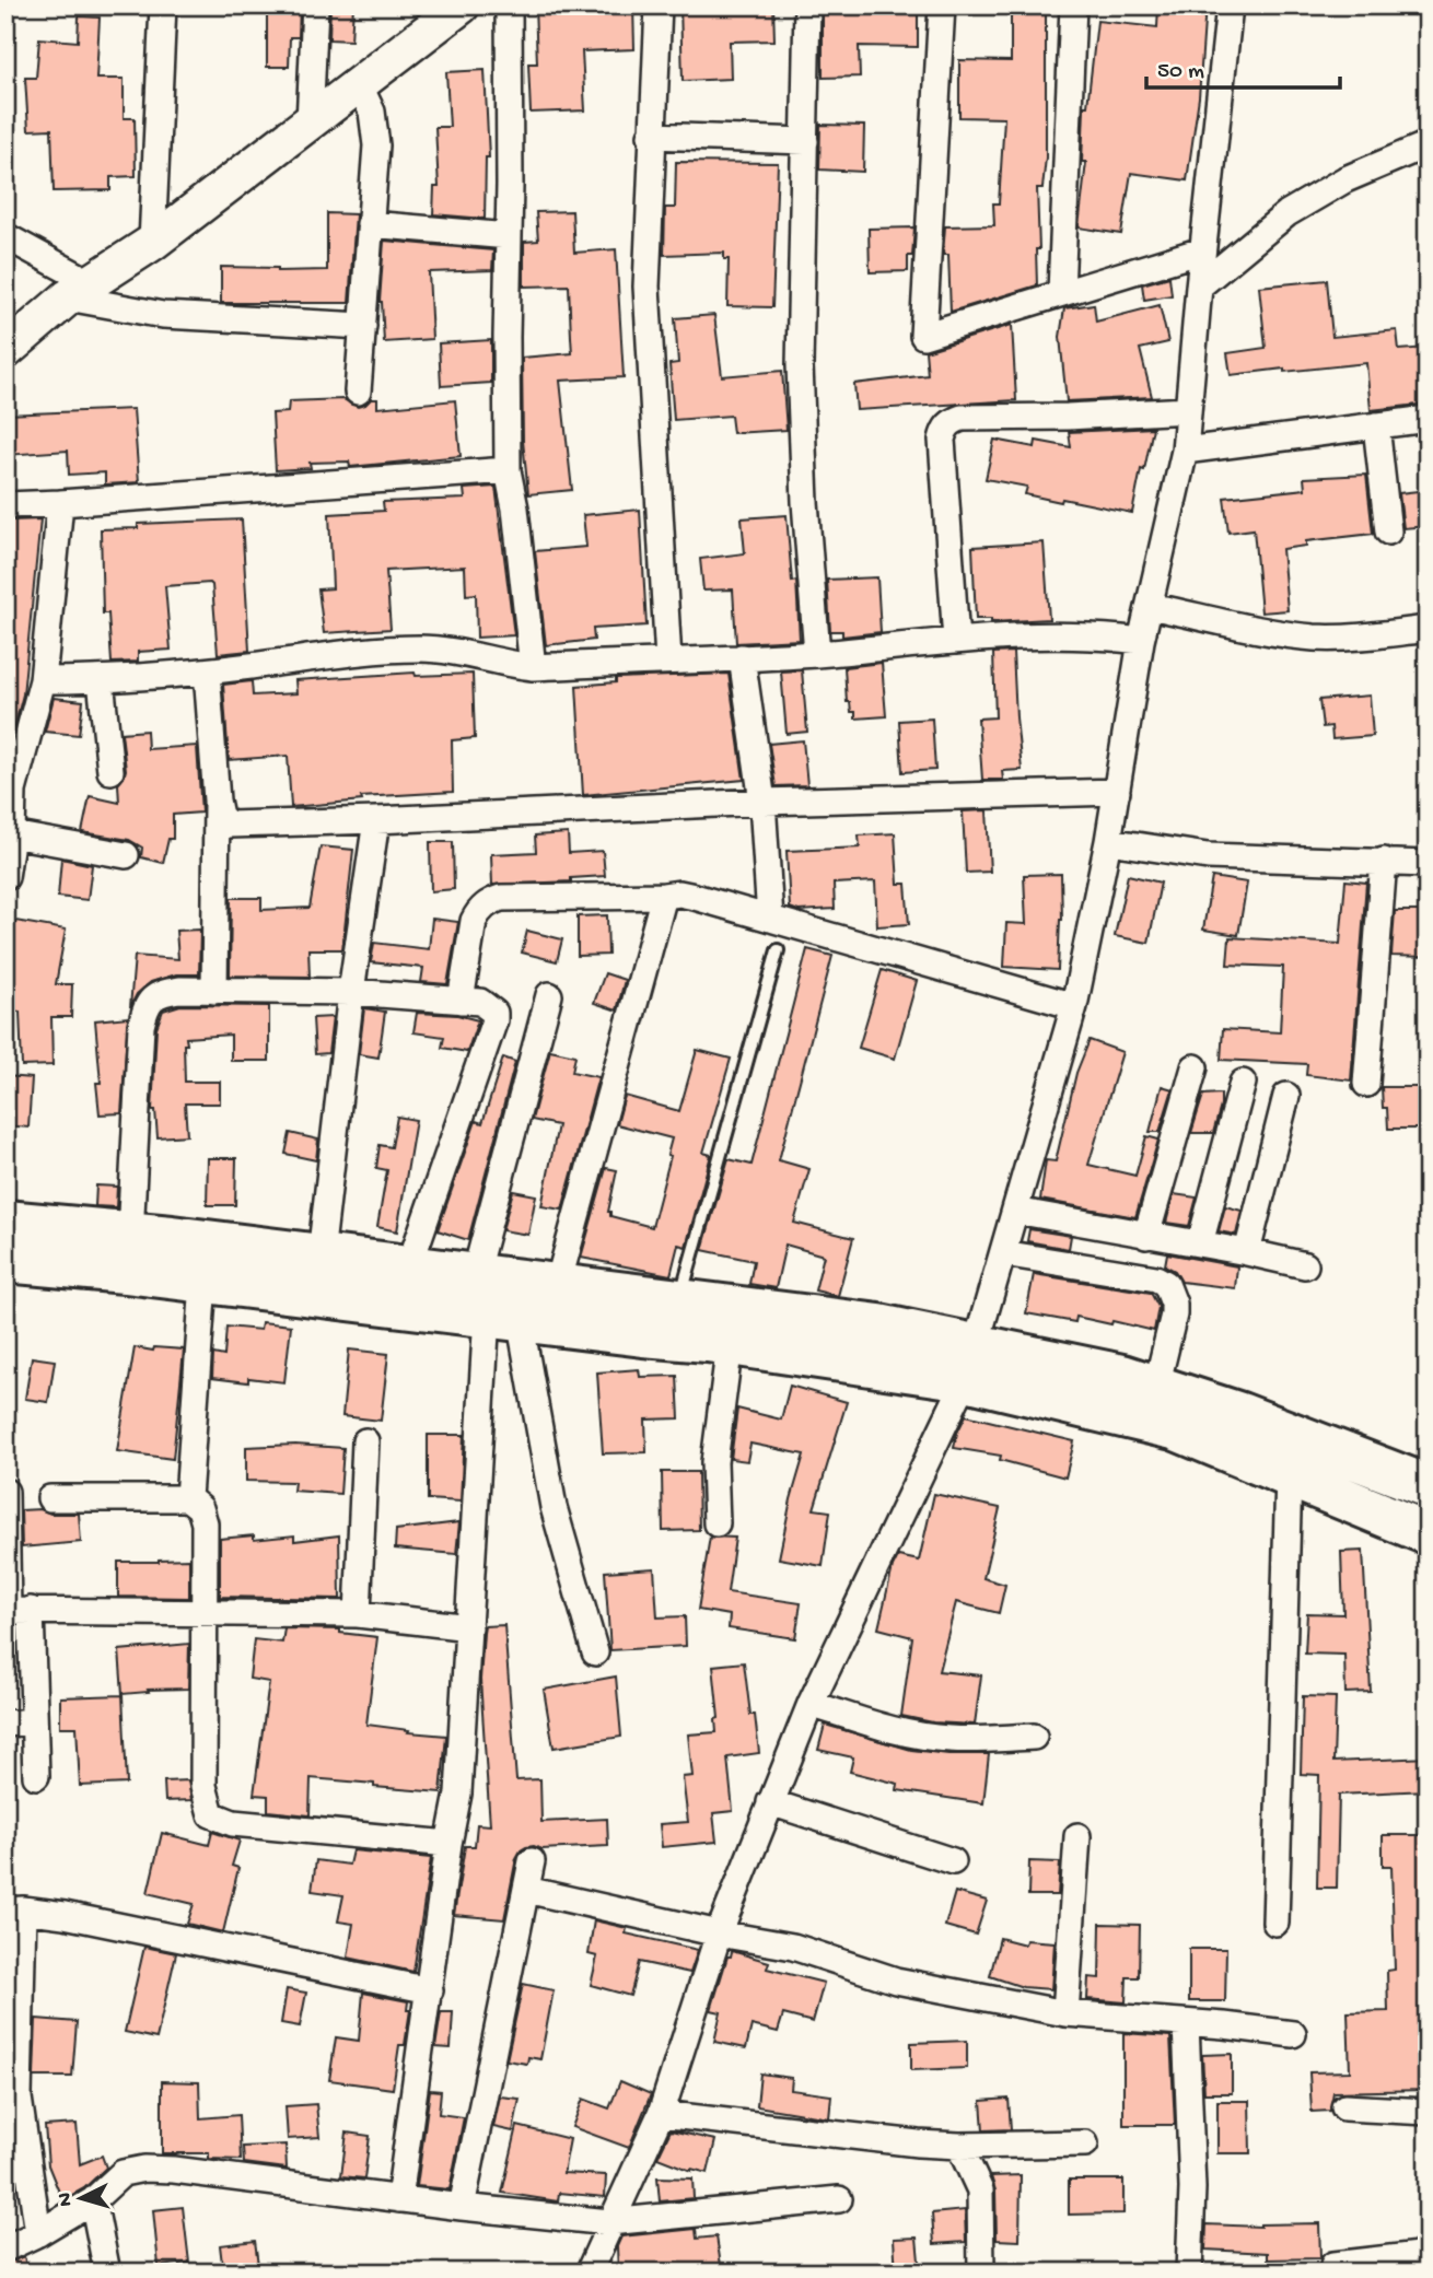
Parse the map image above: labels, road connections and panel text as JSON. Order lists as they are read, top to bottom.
{
  "scale_bar": "50 m",
  "north": "left"
}
